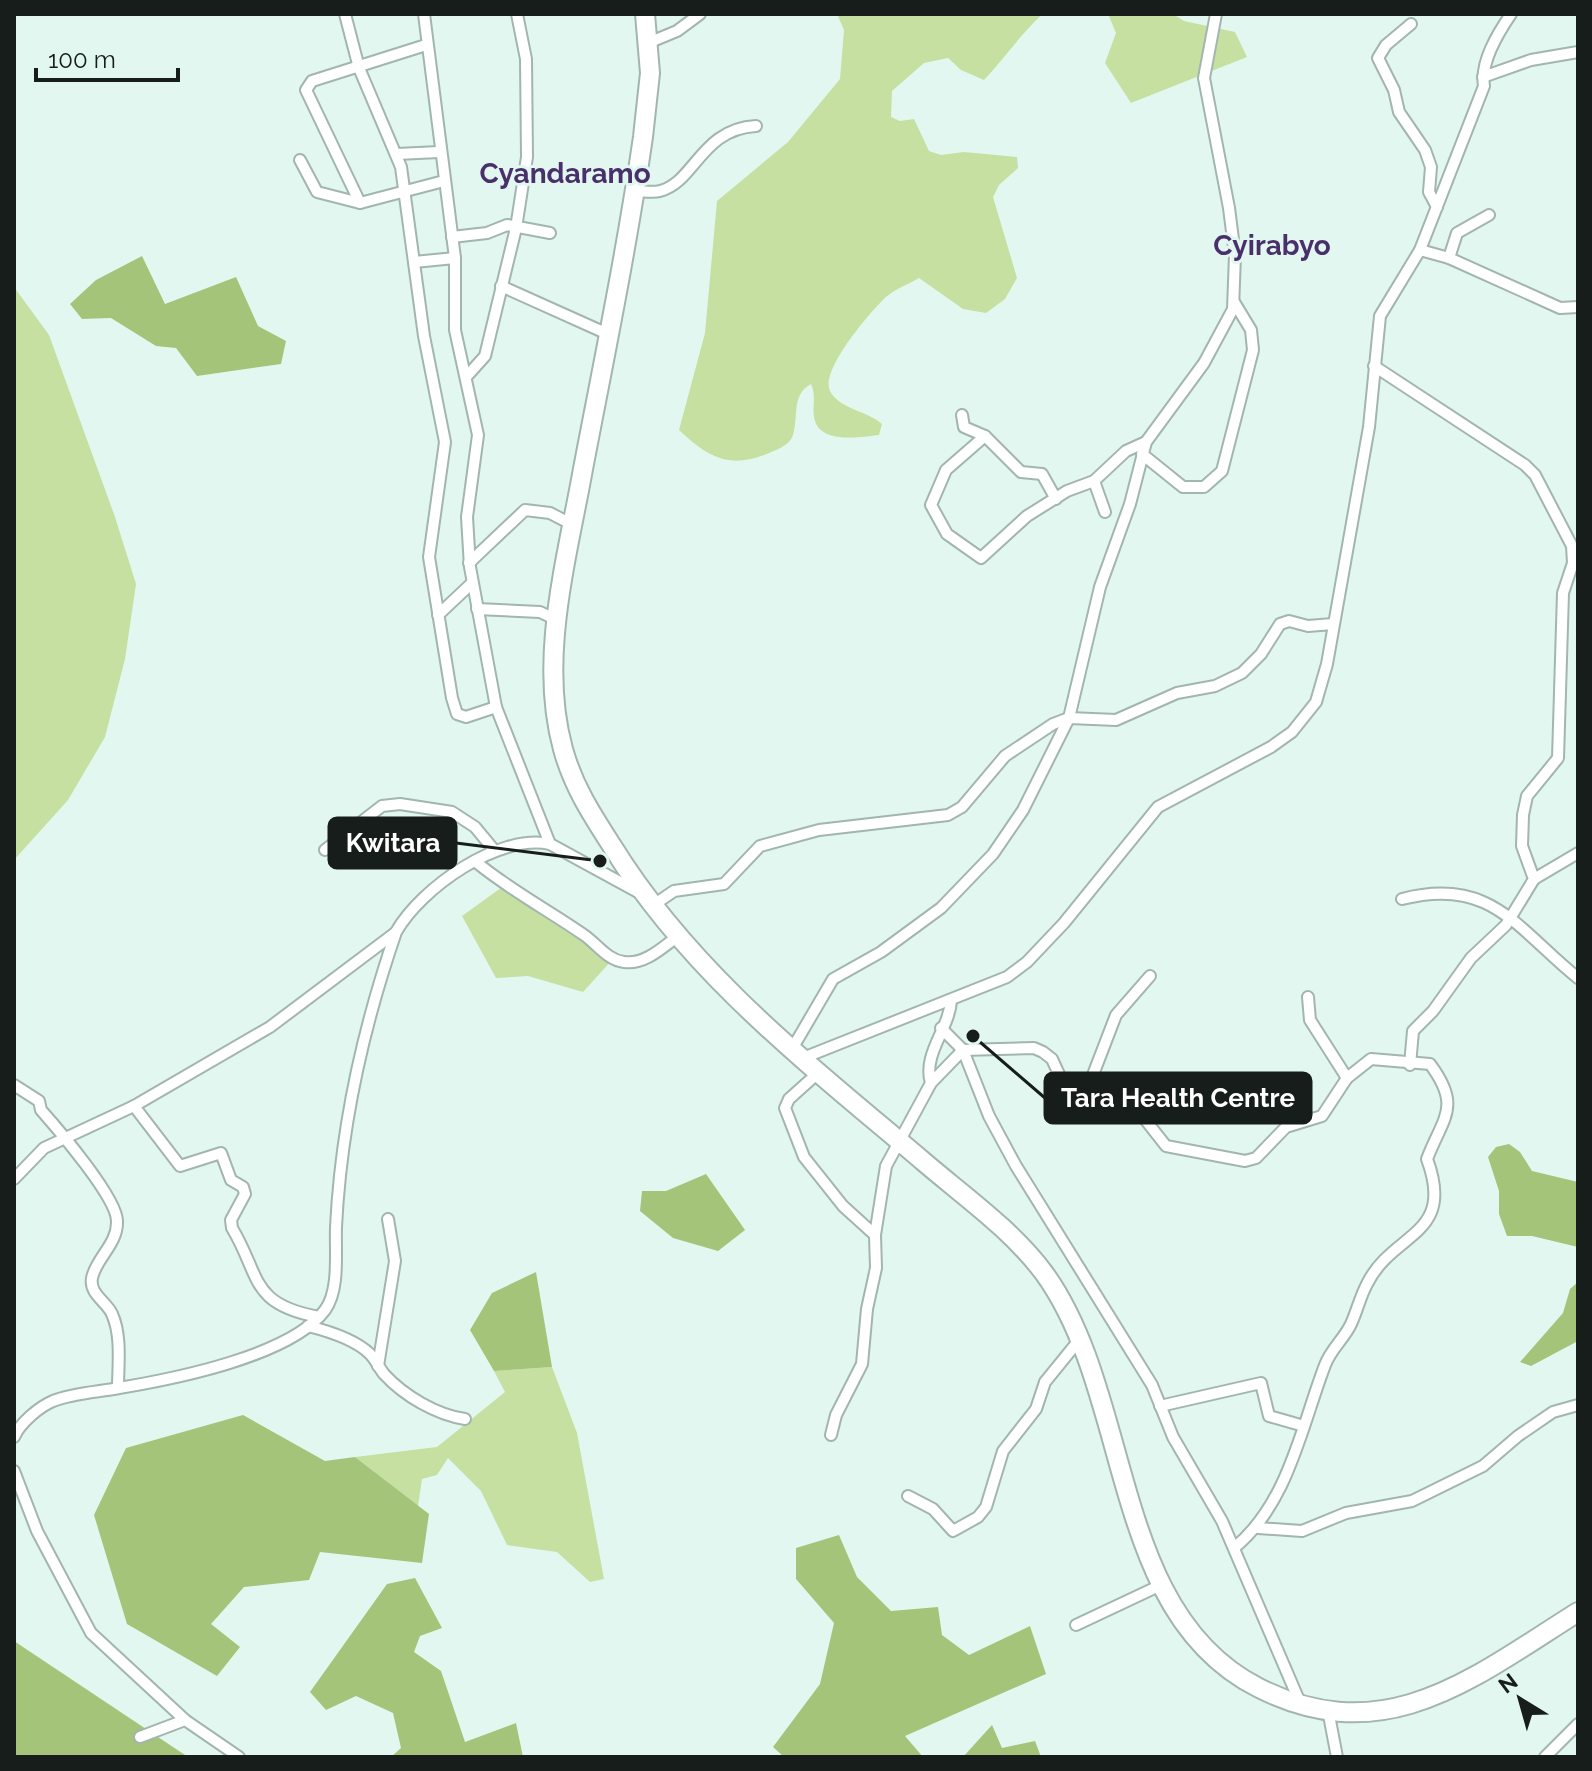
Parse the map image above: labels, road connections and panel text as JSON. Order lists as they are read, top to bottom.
{
  "districts": ["Cyandaramo", "Cyirabyo"],
  "places": ["Kwitara", "Tara Health Centre"],
  "scale_bar": "100 m",
  "north": "top left"
}
